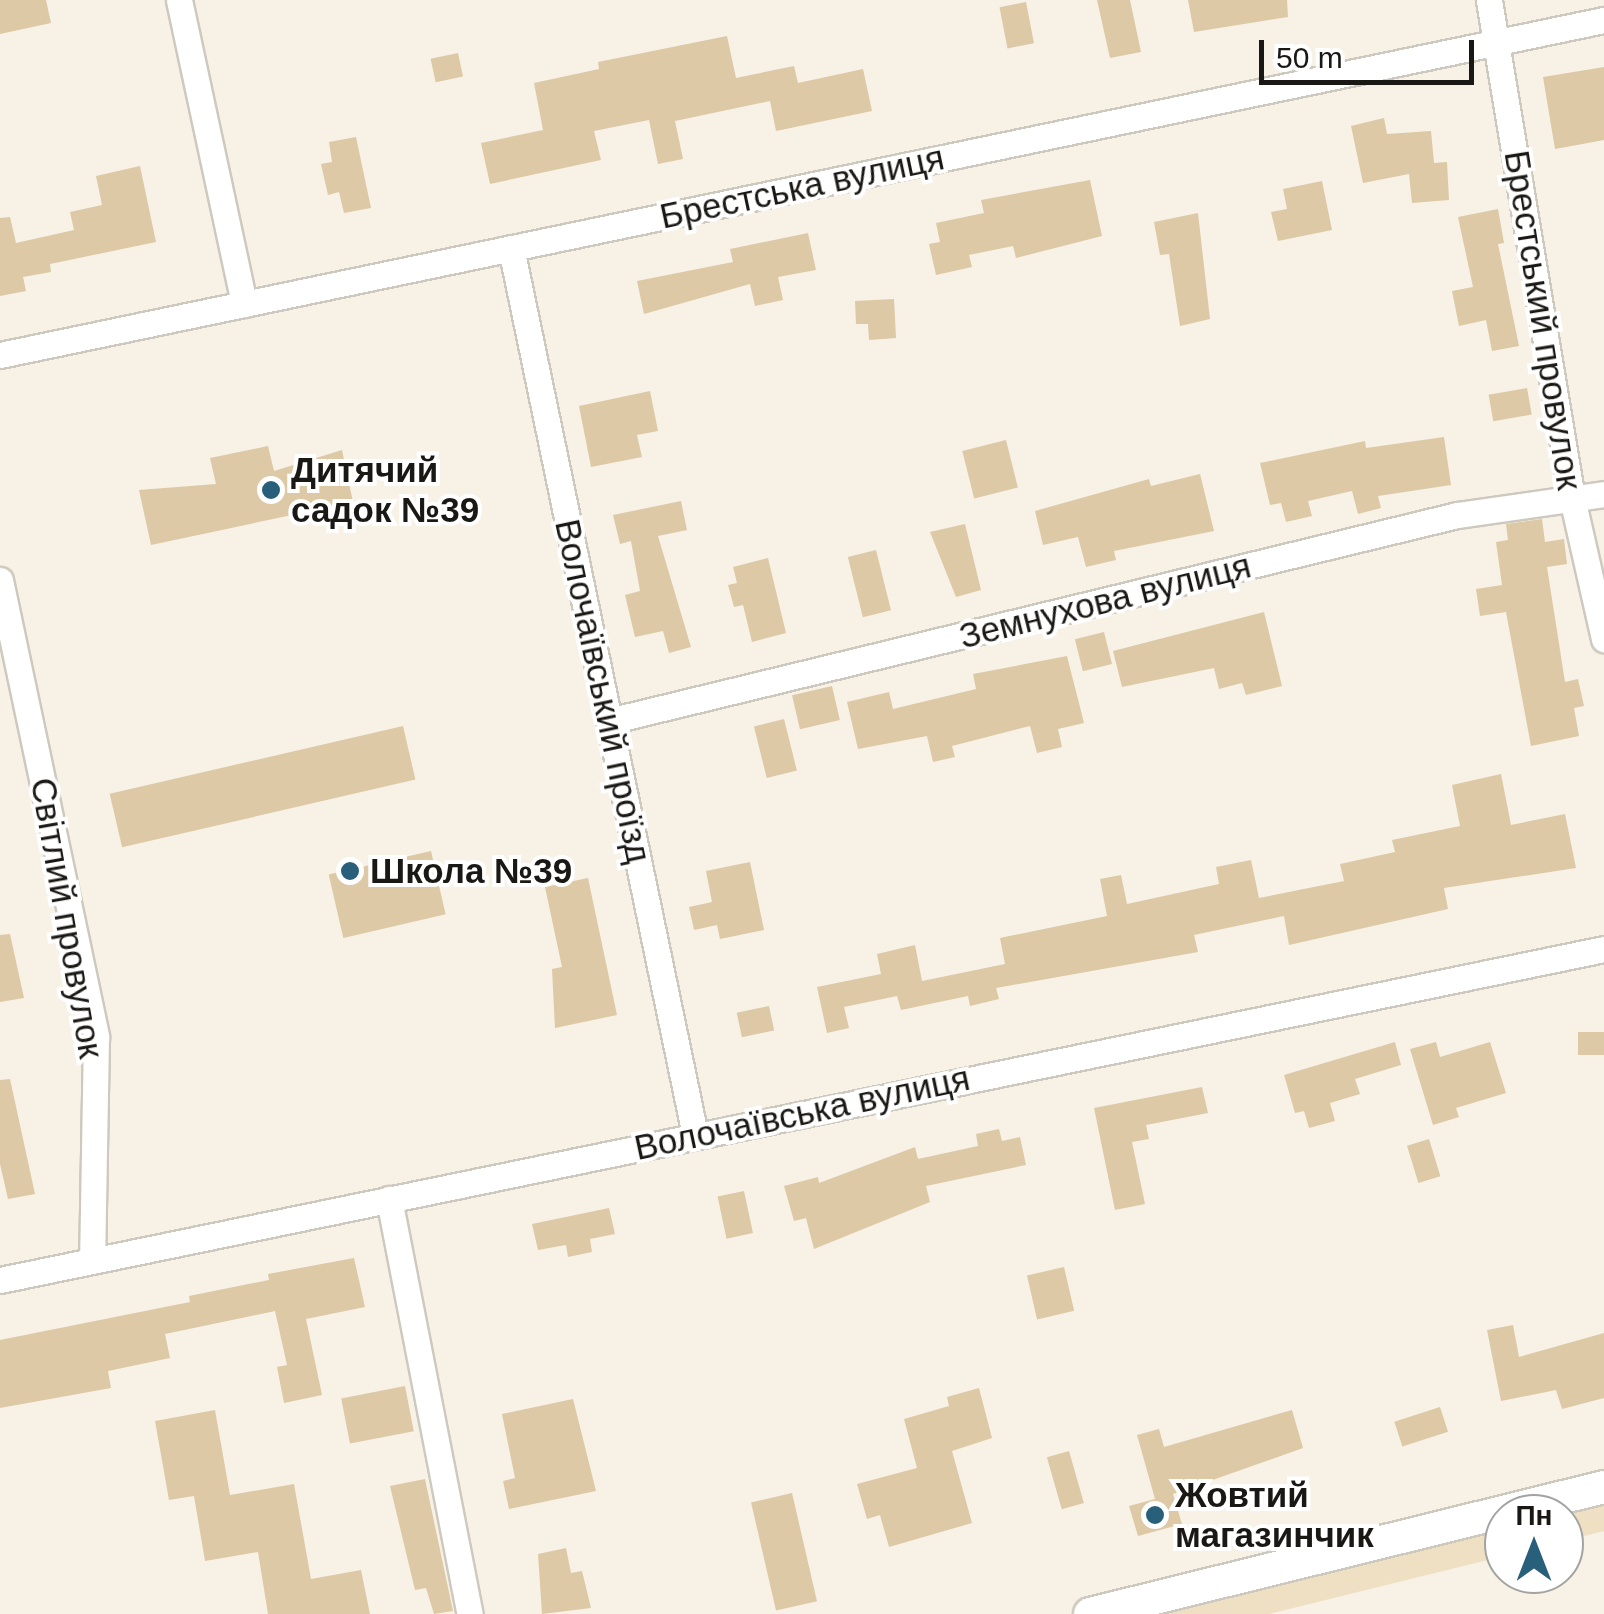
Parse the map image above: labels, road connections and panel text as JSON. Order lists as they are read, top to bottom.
{
  "streets": {
    "street": [
      "Брестська вулиця",
      "Брестський провулок",
      "Земнухова вулиця",
      "Волочаївський проїзд",
      "Світлий провулок",
      "Волочаївська вулиця"
    ]
  },
  "crossings": [
    ["Брестська вулиця", "Брестський провулок"],
    ["Брестська вулиця", "Волочаївський проїзд"],
    ["Брестський провулок", "Земнухова вулиця"],
    ["Земнухова вулиця", "Волочаївський проїзд"],
    ["Волочаївський проїзд", "Волочаївська вулиця"],
    ["Світлий провулок", "Волочаївська вулиця"]
  ],
  "places": ["Дитячий садок №39", "Школа №39", "Жовтий магазинчик"],
  "scale_bar": "50 m",
  "north": "top"
}
